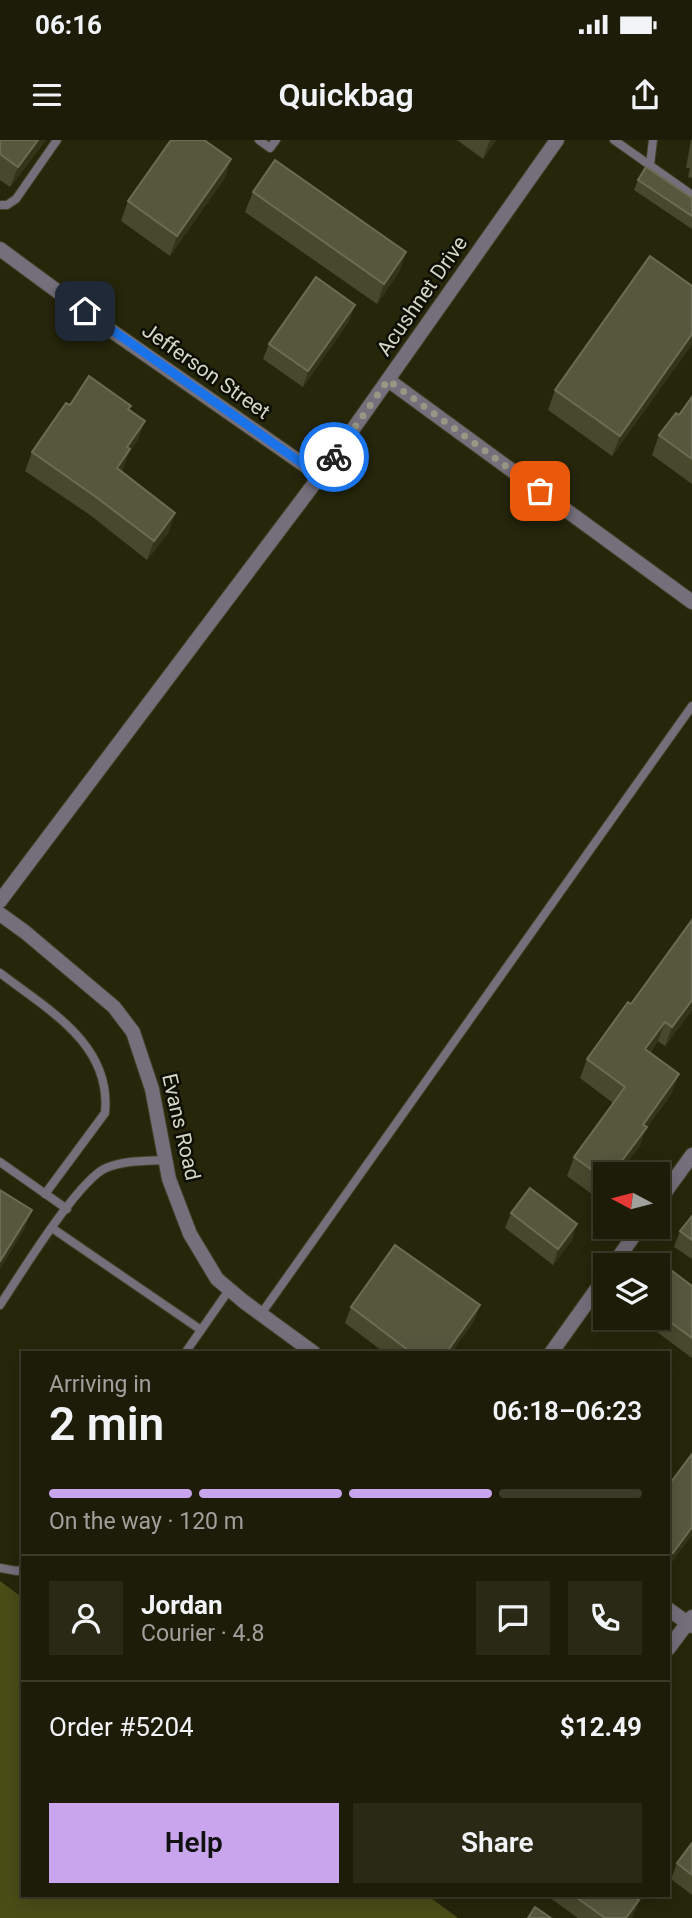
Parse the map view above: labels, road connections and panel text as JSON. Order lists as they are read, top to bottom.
{
  "streets": {
    "street": ["Acushnet Drive", "Jefferson Street", "Evans Road"]
  },
  "crossings": [
    ["Acushnet Drive", "Jefferson Street"]
  ],
  "north": "left",
  "page": {
    "status": "06:16",
    "header": "Quickbag",
    "heading": ["2 min", "Arriving in", "06:18–06:23"],
    "panel": [
      "Jordan",
      "Courier · 4.8",
      "Order #5204",
      "$12.49"
    ],
    "bar": "On the way · 120 m",
    "buttons": ["Help", "Share"]
  }
}
